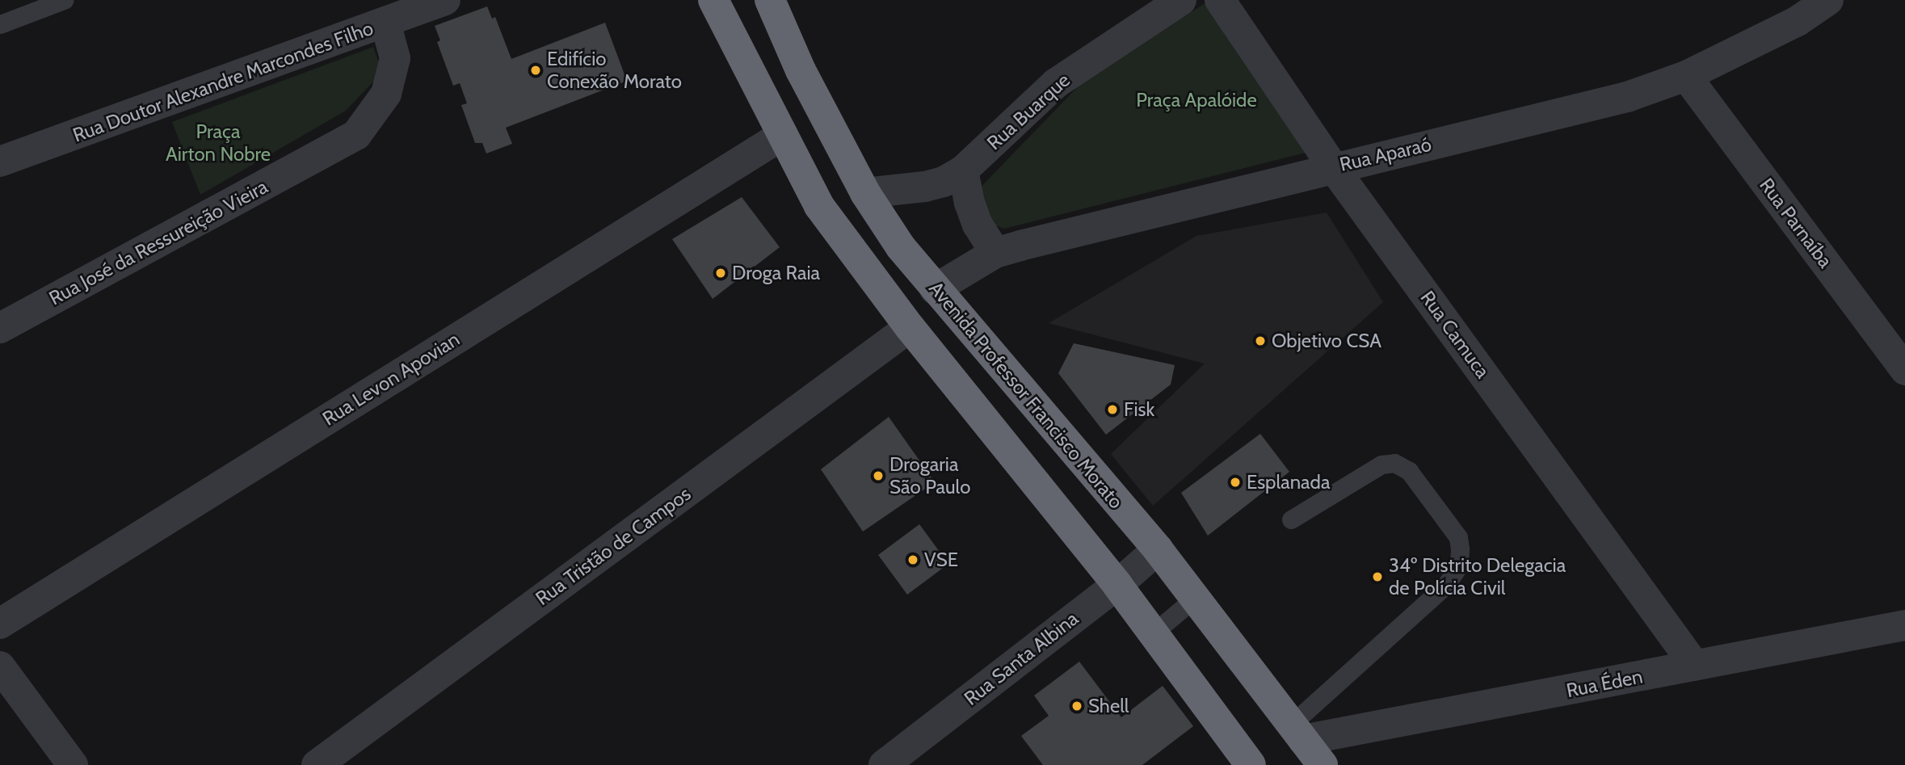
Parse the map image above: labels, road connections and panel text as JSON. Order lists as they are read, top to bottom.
{
  "streets": {
    "highway": ["Avenida Professor Francisco Morato"],
    "street": [
      "Rua Doutor Alexandre Marcondes Filho",
      "Rua Buarque",
      "Rua Aparaó",
      "Rua Parnaíba",
      "Rua José da Ressureição Vieira",
      "Rua Camuca",
      "Rua Levon Apovian",
      "Rua Tristão de Campos",
      "Rua Santa Albina",
      "Rua Éden"
    ]
  },
  "crossings": [
    ["Rua Doutor Alexandre Marcondes Filho", "Rua José da Ressureição Vieira"],
    ["Rua Buarque", "Avenida Professor Francisco Morato"],
    ["Rua Aparaó", "Rua Parnaíba"],
    ["Rua Aparaó", "Rua Camuca"],
    ["Rua Aparaó", "Avenida Professor Francisco Morato"],
    ["Rua Camuca", "Rua Éden"],
    ["Avenida Professor Francisco Morato", "Rua Santa Albina"],
    ["Avenida Professor Francisco Morato", "Rua Éden"]
  ],
  "parks": ["Praça Apalóide", "Praça Airton Nobre"],
  "places": [
    "Edifício Conexão Morato",
    "Droga Raia",
    "Objetivo CSA",
    "Fisk",
    "Drogaria São Paulo",
    "Esplanada",
    "VSE",
    "34º Distrito Delegacia de Polícia Civil",
    "Shell"
  ]
}
